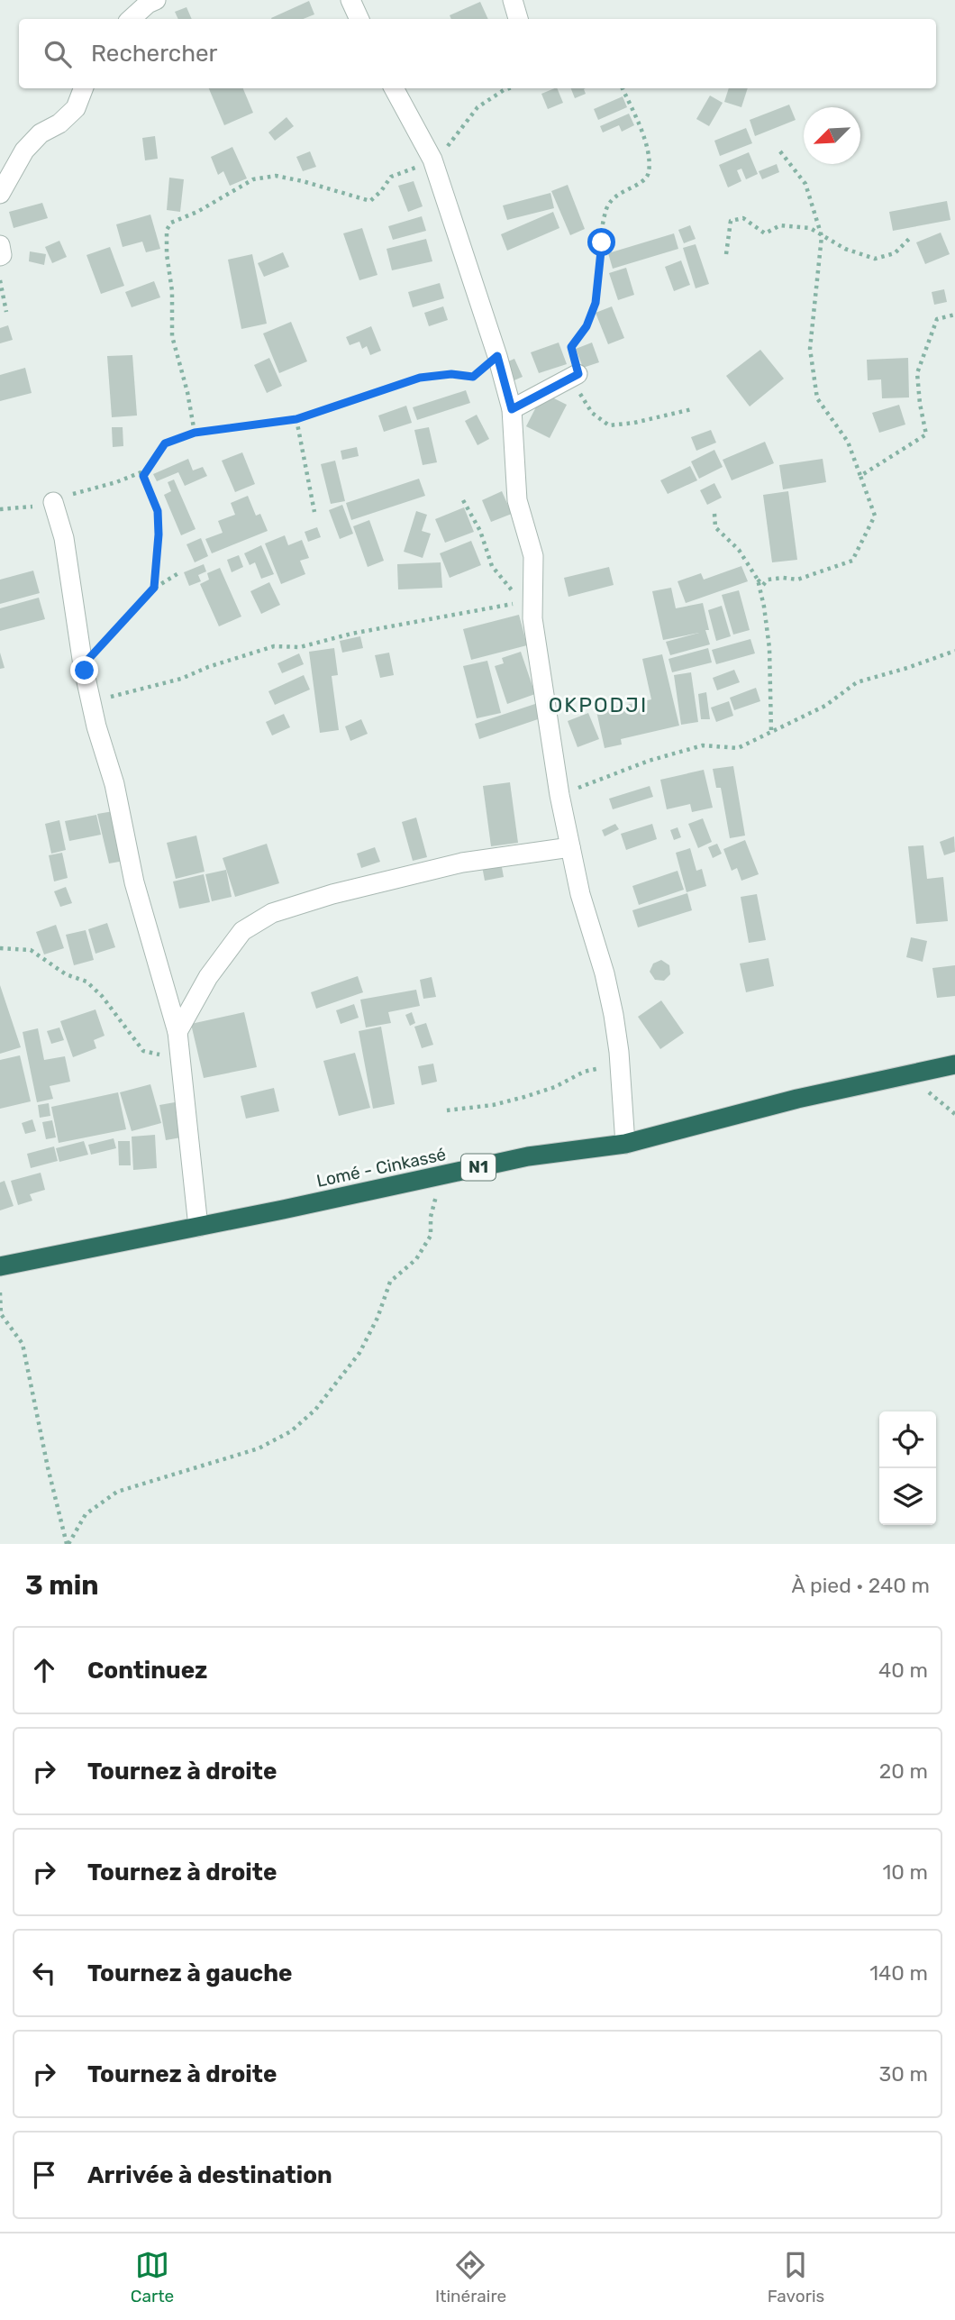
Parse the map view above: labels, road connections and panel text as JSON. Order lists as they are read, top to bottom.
{
  "streets": {
    "highway": ["Lomé - Cinkassé", "N1"]
  },
  "districts": ["OKPODJI"],
  "north": "bottom left",
  "page": {
    "search": "Rechercher",
    "heading": ["3 min", "À pied · 240 m"],
    "list": [
      ["Continuez", "40 m"],
      ["Tournez à droite", "20 m"],
      ["Tournez à droite", "10 m"],
      ["Tournez à gauche", "140 m"],
      ["Tournez à droite", "30 m"],
      "Arrivée à destination"
    ],
    "nav": ["Carte", "Itinéraire", "Favoris"]
  }
}
